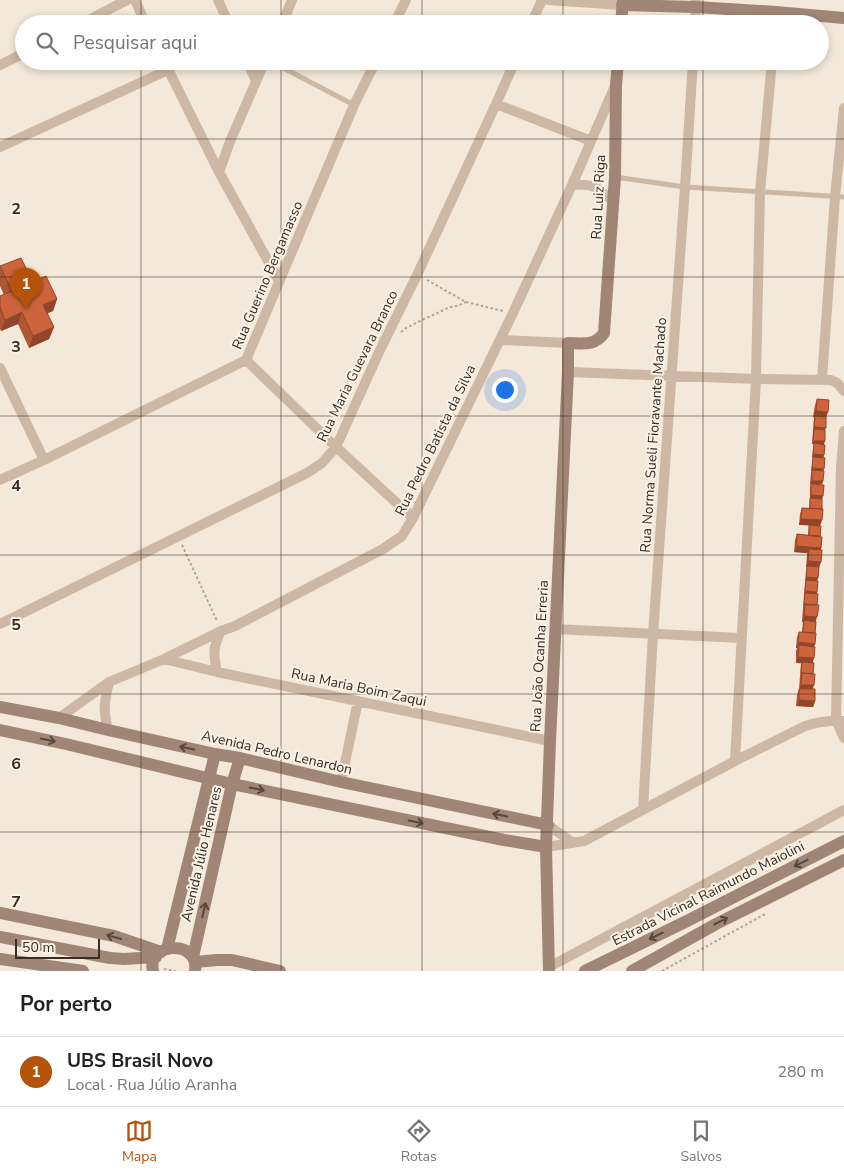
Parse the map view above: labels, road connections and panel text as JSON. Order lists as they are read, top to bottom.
{
  "streets": {
    "street": [
      "Rua Luiz Riga",
      "Rua Guerino Bergamasso",
      "Rua Maria Guevara Branco",
      "Rua Norma Sueli Fioravante Machado",
      "Rua Pedro Batista da Silva",
      "Rua João Ocanha Erreria",
      "Rua Maria Boim Zaqui",
      "Avenida Pedro Lenardon",
      "Avenida Júlio Henares",
      "Estrada Vicinal Raimundo Maiolini"
    ]
  },
  "crossings": [
    ["Rua Luiz Riga", "Rua Pedro Batista da Silva"],
    ["Rua Luiz Riga", "Rua João Ocanha Erreria"],
    ["Rua Pedro Batista da Silva", "Rua Maria Boim Zaqui"],
    ["Rua Pedro Batista da Silva", "Avenida Pedro Lenardon"],
    ["Rua João Ocanha Erreria", "Rua Maria Boim Zaqui"],
    ["Rua João Ocanha Erreria", "Avenida Pedro Lenardon"],
    ["Avenida Pedro Lenardon", "Avenida Júlio Henares"]
  ],
  "scale_bar": "50 m",
  "page": {
    "search": "Pesquisar aqui",
    "pins": "1",
    "scale": "50 m",
    "heading": "Por perto",
    "list": [
      {
        "mark": "1",
        "name": "UBS Brasil Novo",
        "note": "Local · Rua Júlio Aranha",
        "value": "280 m"
      }
    ],
    "nav": ["Mapa", "Rotas", "Salvos"]
  },
  "grid": {
    "rows": [
      "2",
      "3",
      "4",
      "5",
      "6",
      "7"
    ]
  }
}
